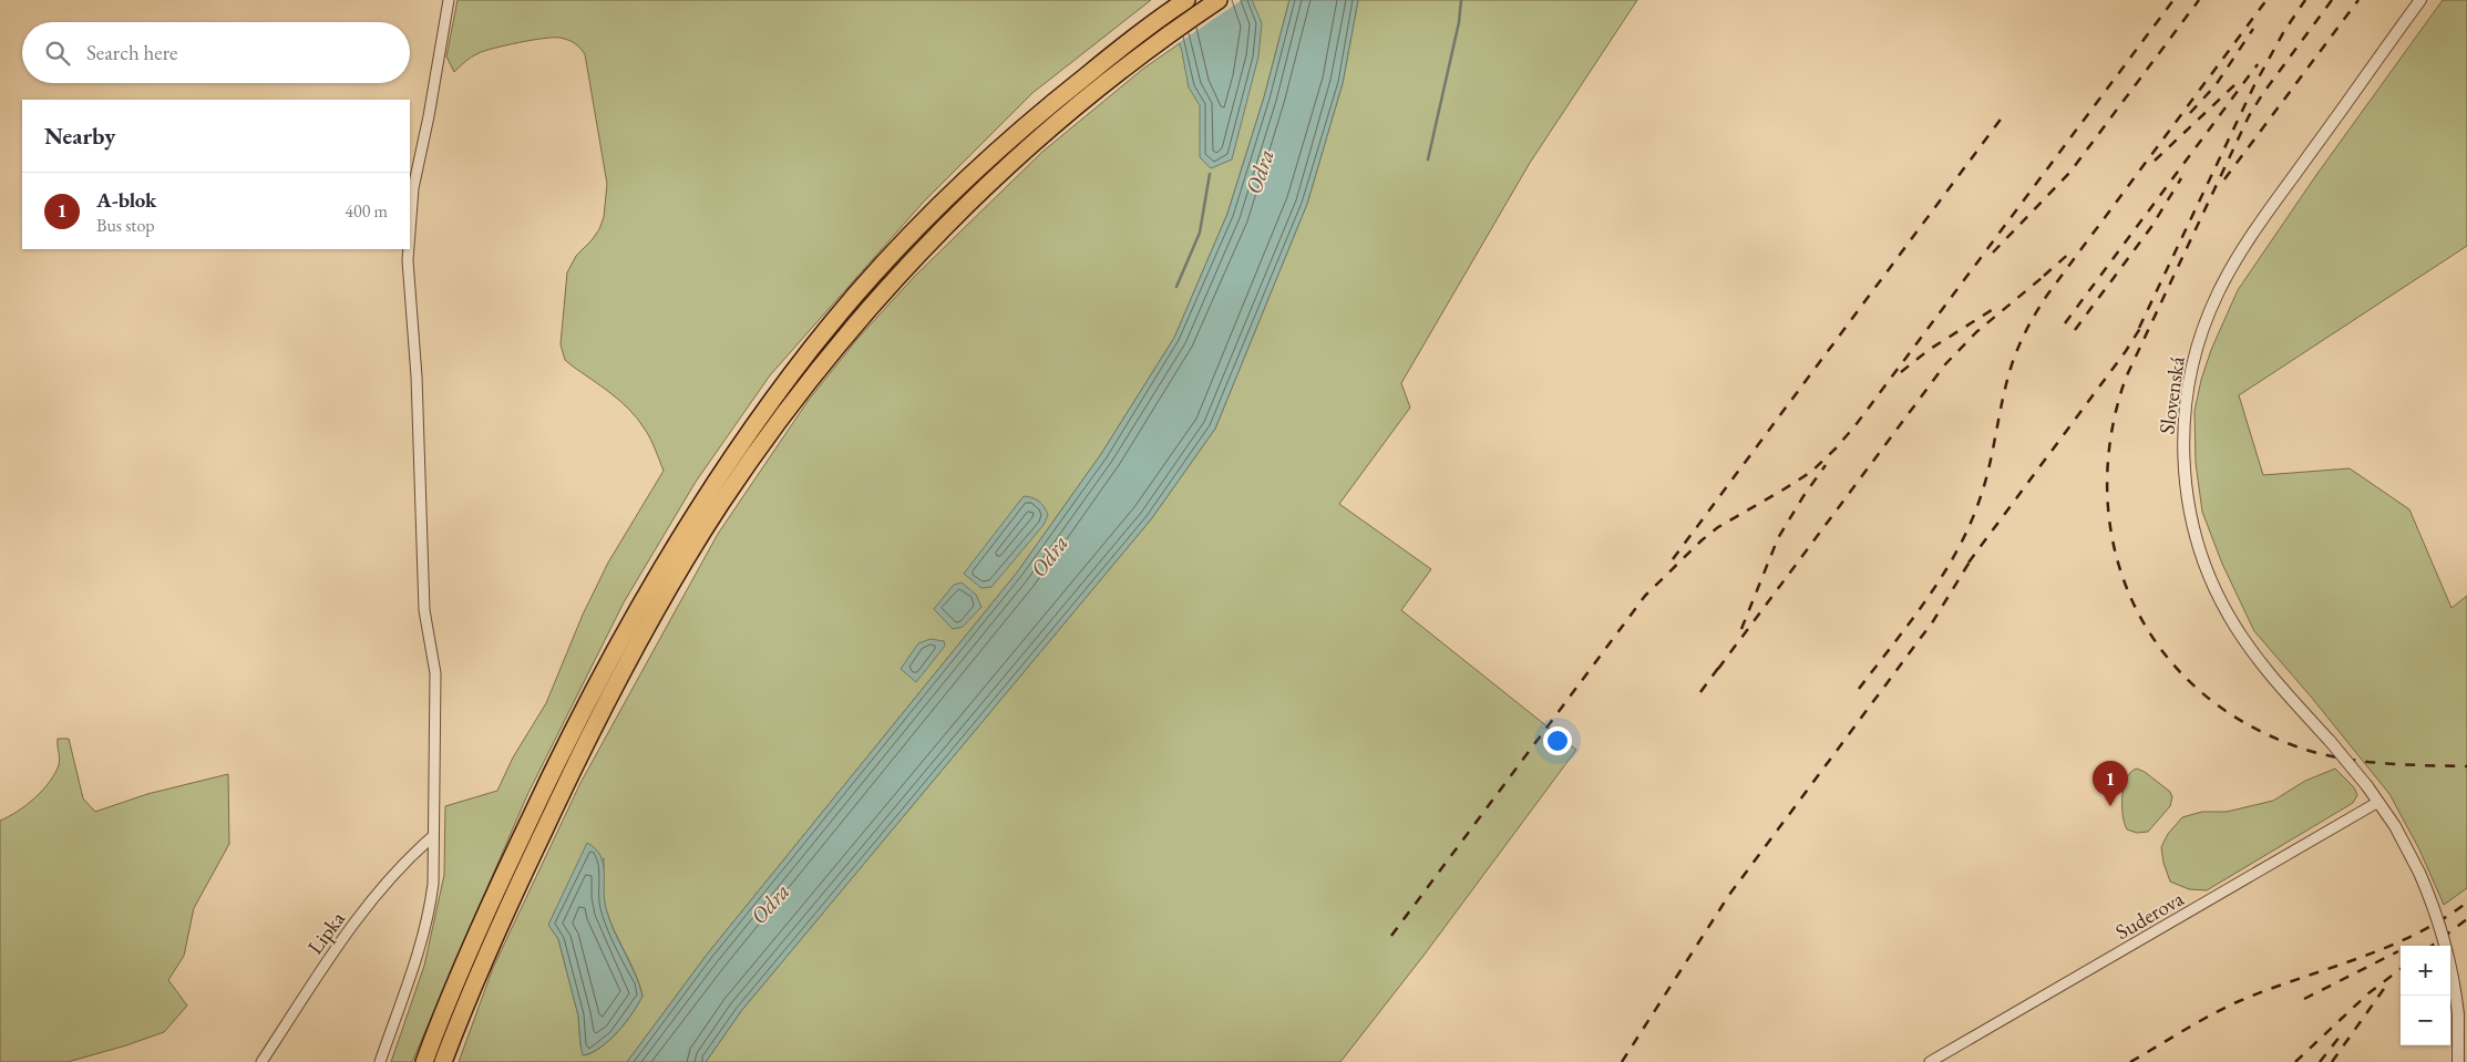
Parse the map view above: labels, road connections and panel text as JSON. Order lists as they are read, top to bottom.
{
  "streets": {
    "street": ["Slovenská", "Suderova", "Lipka"]
  },
  "crossings": [
    ["Slovenská", "Suderova"]
  ],
  "water": ["Odra"],
  "page": {
    "search": "Search here",
    "heading": "Nearby",
    "list": [
      {
        "mark": "1",
        "name": "A-blok",
        "note": "Bus stop",
        "value": "400 m"
      }
    ],
    "pins": "1",
    "map_buttons": ["+", "−"]
  }
}
